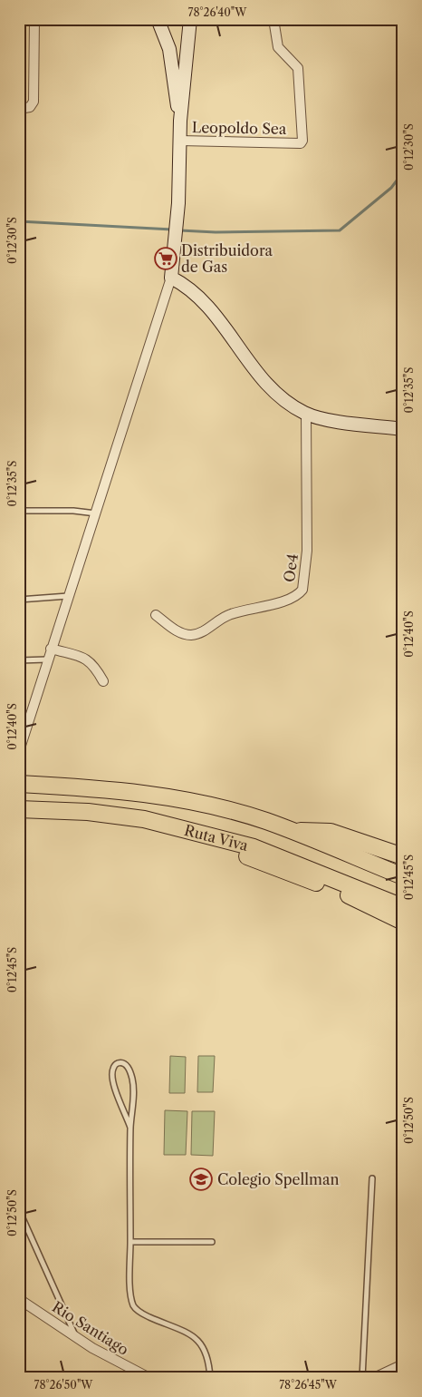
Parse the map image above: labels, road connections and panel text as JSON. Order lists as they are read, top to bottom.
{
  "streets": {
    "highway": ["Ruta Viva"],
    "street": ["Leopoldo Sea", "Oe4", "Rio Santiago"]
  },
  "places": {
    "supermarket": ["Distribuidora de Gas"],
    "school or university": ["Colegio Spellman"]
  },
  "coordinates": [
    "78°26'40\"W",
    "0°12'30\"S",
    "0°12'35\"S",
    "0°12'40\"S",
    "0°12'45\"S",
    "0°12'50\"S",
    "78°26'50\"W",
    "78°26'45\"W"
  ]
}
